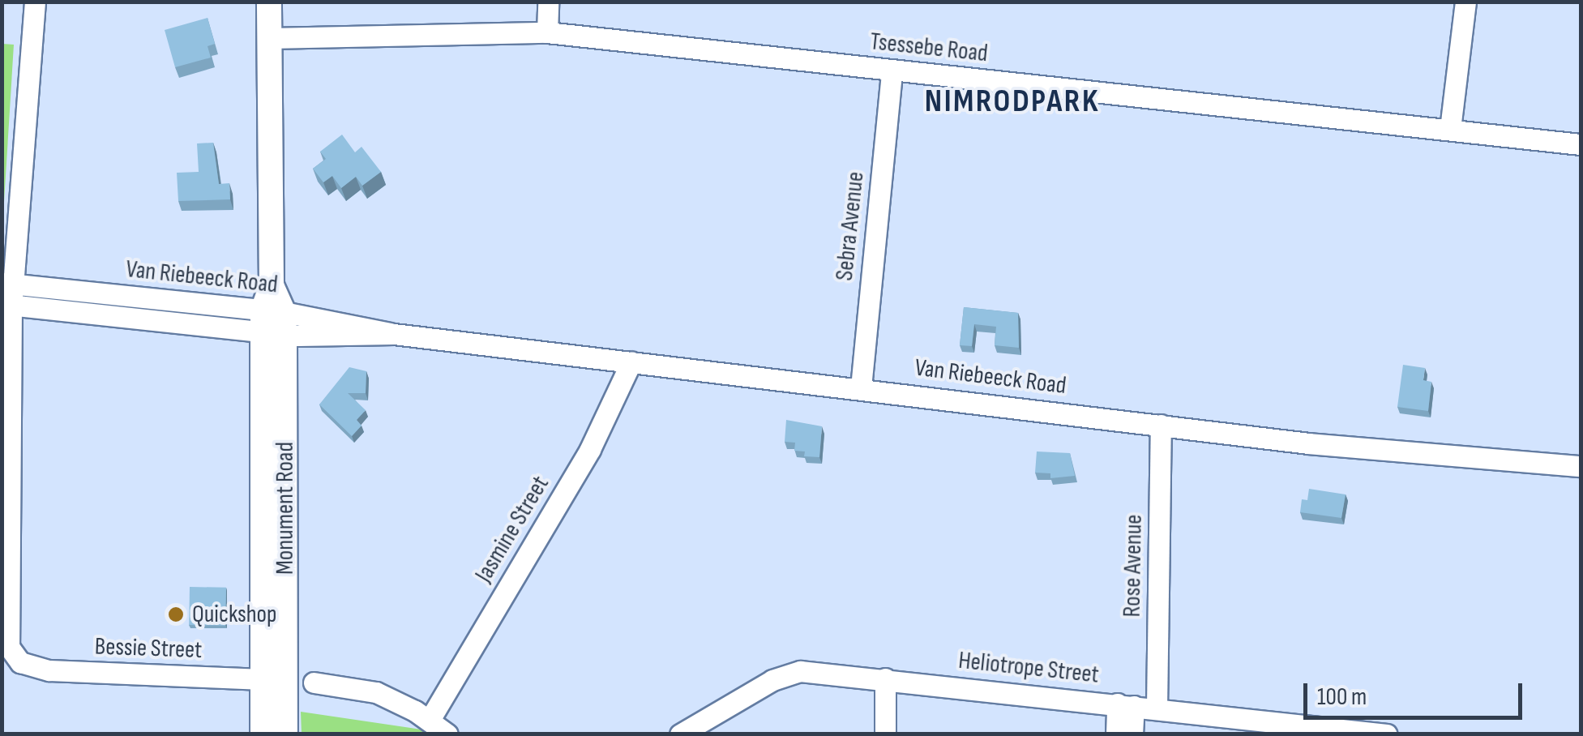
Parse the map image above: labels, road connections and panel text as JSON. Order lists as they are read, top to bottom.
{
  "streets": {
    "main road": ["Monument Road"],
    "street": [
      "Tsessebe Road",
      "Sebra Avenue",
      "Van Riebeeck Road",
      "Jasmine Street",
      "Rose Avenue",
      "Bessie Street",
      "Heliotrope Street"
    ]
  },
  "crossings": [
    ["Tsessebe Road", "Sebra Avenue"],
    ["Tsessebe Road", "Monument Road"],
    ["Sebra Avenue", "Van Riebeeck Road"],
    ["Van Riebeeck Road", "Monument Road"],
    ["Van Riebeeck Road", "Jasmine Street"],
    ["Van Riebeeck Road", "Rose Avenue"],
    ["Van Riebeeck Road", "Bessie Street"],
    ["Monument Road", "Bessie Street"],
    ["Rose Avenue", "Heliotrope Street"]
  ],
  "districts": ["NIMRODPARK"],
  "places": ["Quickshop"],
  "scale_bar": "100 m"
}
